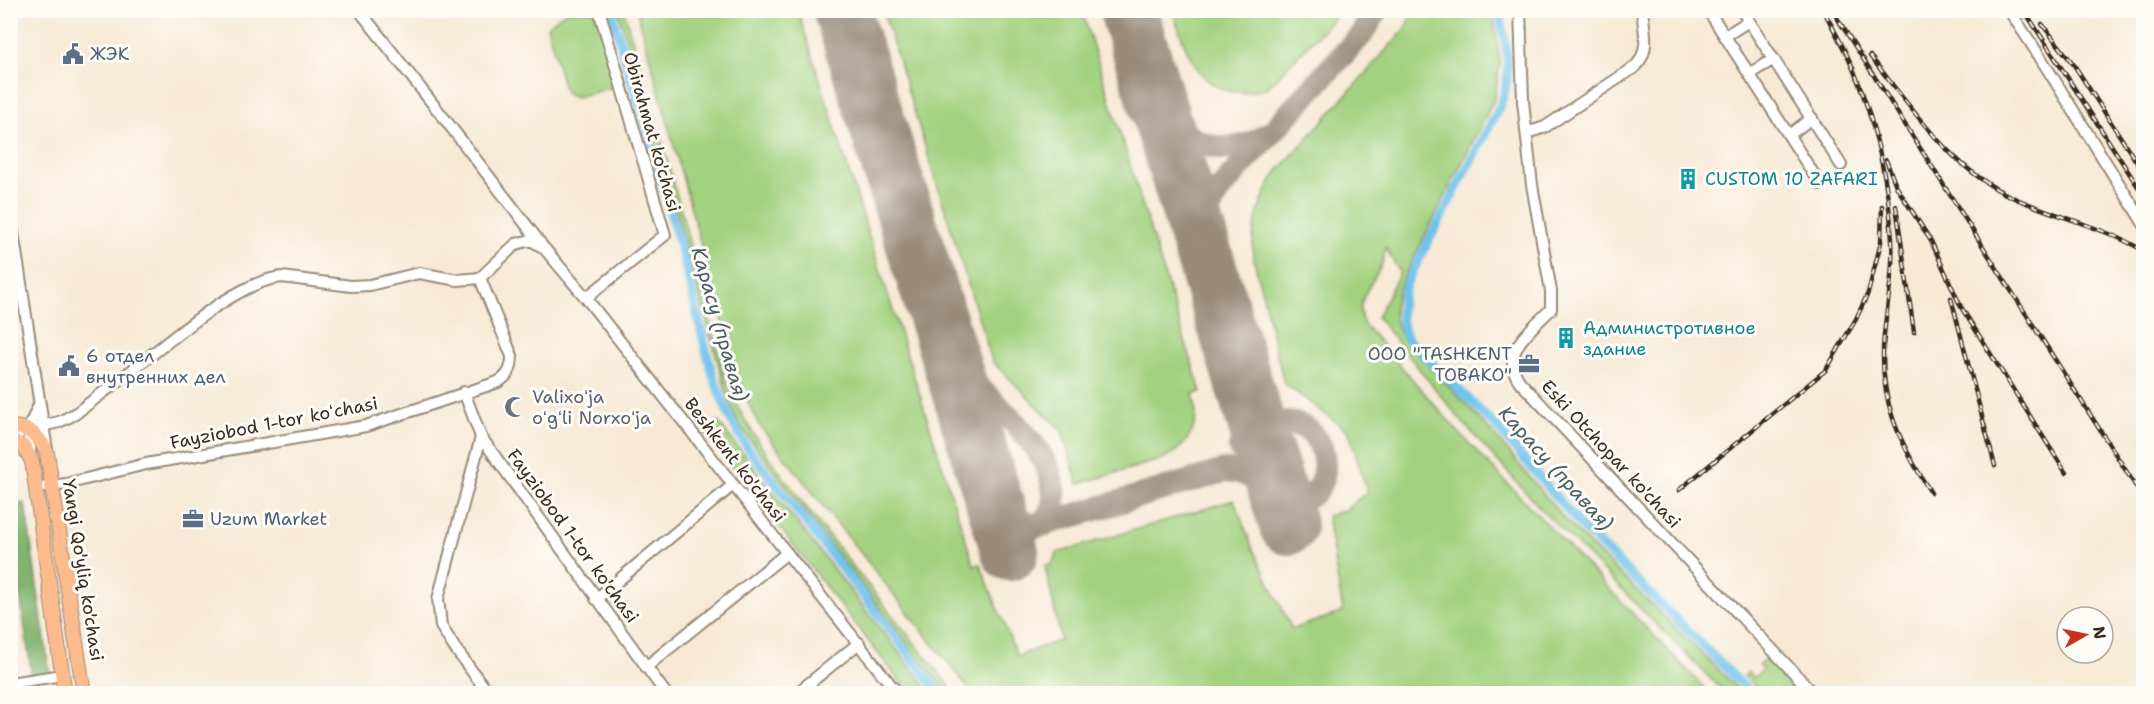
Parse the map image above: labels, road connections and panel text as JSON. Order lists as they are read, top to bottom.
{
  "streets": {
    "main road": ["Yangi Qo'yliq ko'chasi"],
    "street": [
      "Obirahmat ko'chasi",
      "Fayziobod 1-tor koʻchasi",
      "Eski Otchopar ko'chasi",
      "Beshkent ko'chasi",
      "Fayziobod 1-tor ko'chasi"
    ]
  },
  "crossings": [
    ["Obirahmat ko'chasi", "Beshkent ko'chasi"],
    ["Fayziobod 1-tor koʻchasi", "Fayziobod 1-tor ko'chasi"],
    ["Fayziobod 1-tor koʻchasi", "Yangi Qo'yliq ko'chasi"]
  ],
  "water": ["Карасу (правая)"],
  "places": {
    "public building": ["ЖЭК", "6 отдел внутренних дел"],
    "building": ["CUSTOM 10 ZAFARI", "Администротивное здание"],
    "office": ["OOO \"TASHKENT TOBAKO\"", "Uzum Market"],
    "mosque": ["Valixoʻja oʻgʻli Norxoʻja"]
  },
  "north": "right"
}
